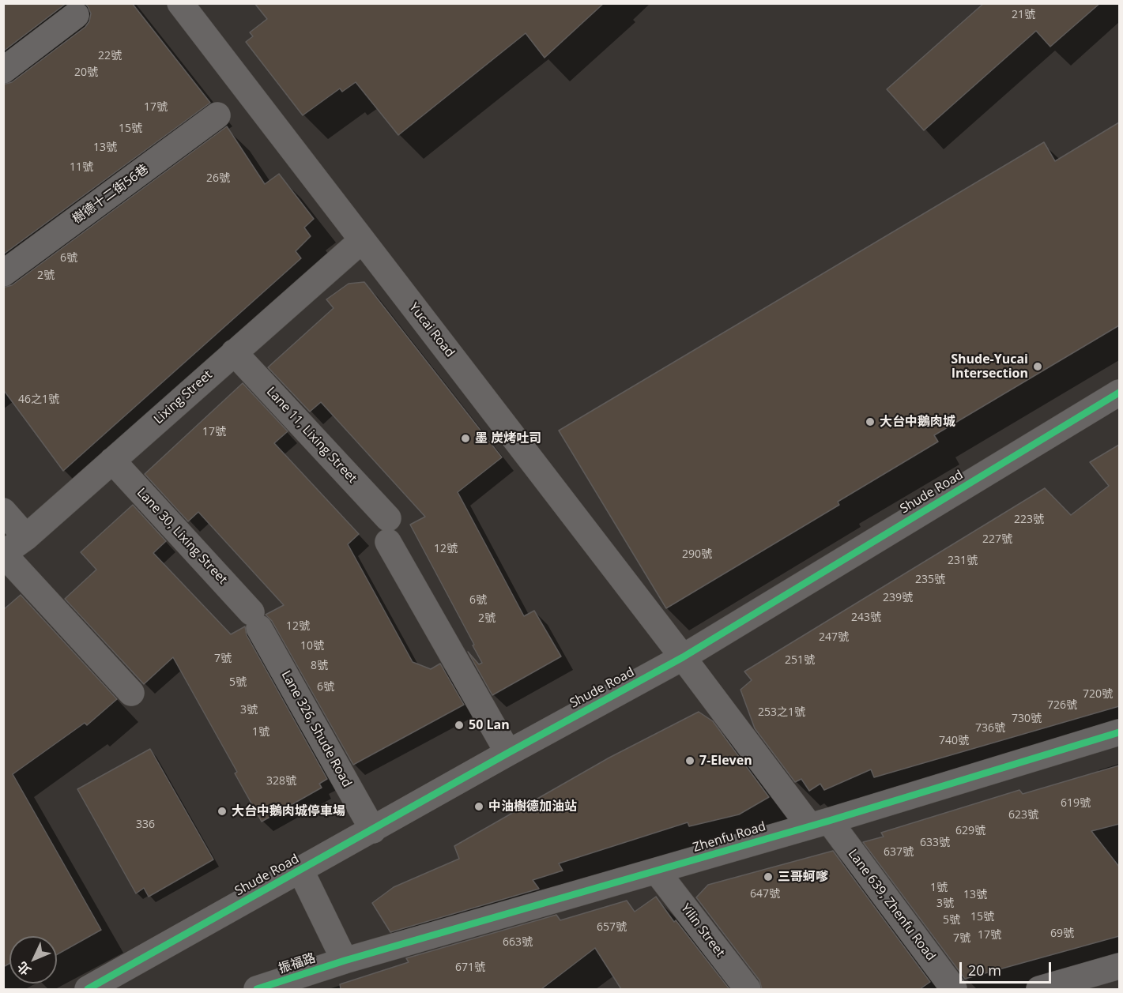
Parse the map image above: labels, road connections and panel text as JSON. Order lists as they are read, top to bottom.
{
  "streets": {
    "street": [
      "樹德十二街56巷",
      "Yucai Road",
      "Lixing Street",
      "Lane 11, Lixing Street",
      "Shude Road",
      "Lane 30, Lixing Street",
      "Lane 326, Shude Road",
      "Zhenfu Road",
      "Lane 639, Zhenfu Road",
      "Yilin Street",
      "振福路"
    ]
  },
  "crossings": [
    ["Yucai Road", "Lixing Street"],
    ["Yucai Road", "Shude Road"],
    ["Yucai Road", "Zhenfu Road"],
    ["Yucai Road", "Lane 639, Zhenfu Road"],
    ["Lixing Street", "Lane 11, Lixing Street"],
    ["Lixing Street", "Lane 30, Lixing Street"],
    ["Lane 11, Lixing Street", "Shude Road"],
    ["Shude Road", "Lane 326, Shude Road"],
    ["Lane 30, Lixing Street", "Lane 326, Shude Road"],
    ["Zhenfu Road", "Lane 639, Zhenfu Road"],
    ["Zhenfu Road", "Yilin Street"],
    ["Zhenfu Road", "振福路"]
  ],
  "places": [
    "Shude-Yucai Intersection",
    "大台中鵝肉城",
    "墨 炭烤吐司",
    "50 Lan",
    "7-Eleven",
    "中油樹德加油站",
    "大台中鵝肉城停車場",
    "三哥蚵嗲"
  ],
  "house_numbers": [
    "21號",
    "22號",
    "20號",
    "17號",
    "15號",
    "13號",
    "11號",
    "26號",
    "6號",
    "2號",
    "46之1號",
    "17號",
    "223號",
    "227號",
    "12號",
    "290號",
    "231號",
    "235號",
    "239號",
    "6號",
    "243號",
    "2號",
    "12號",
    "247號",
    "10號",
    "7號",
    "251號",
    "8號",
    "5號",
    "6號",
    "720號",
    "726號",
    "3號",
    "253之1號",
    "730號",
    "736號",
    "1號",
    "740號",
    "328號",
    "619號",
    "623號",
    "336",
    "629號",
    "633號",
    "637號",
    "1號",
    "647號",
    "13號",
    "3號",
    "15號",
    "5號",
    "657號",
    "69號",
    "17號",
    "7號",
    "663號",
    "671號"
  ],
  "scale_bar": "20 m",
  "north": "bottom left"
}
